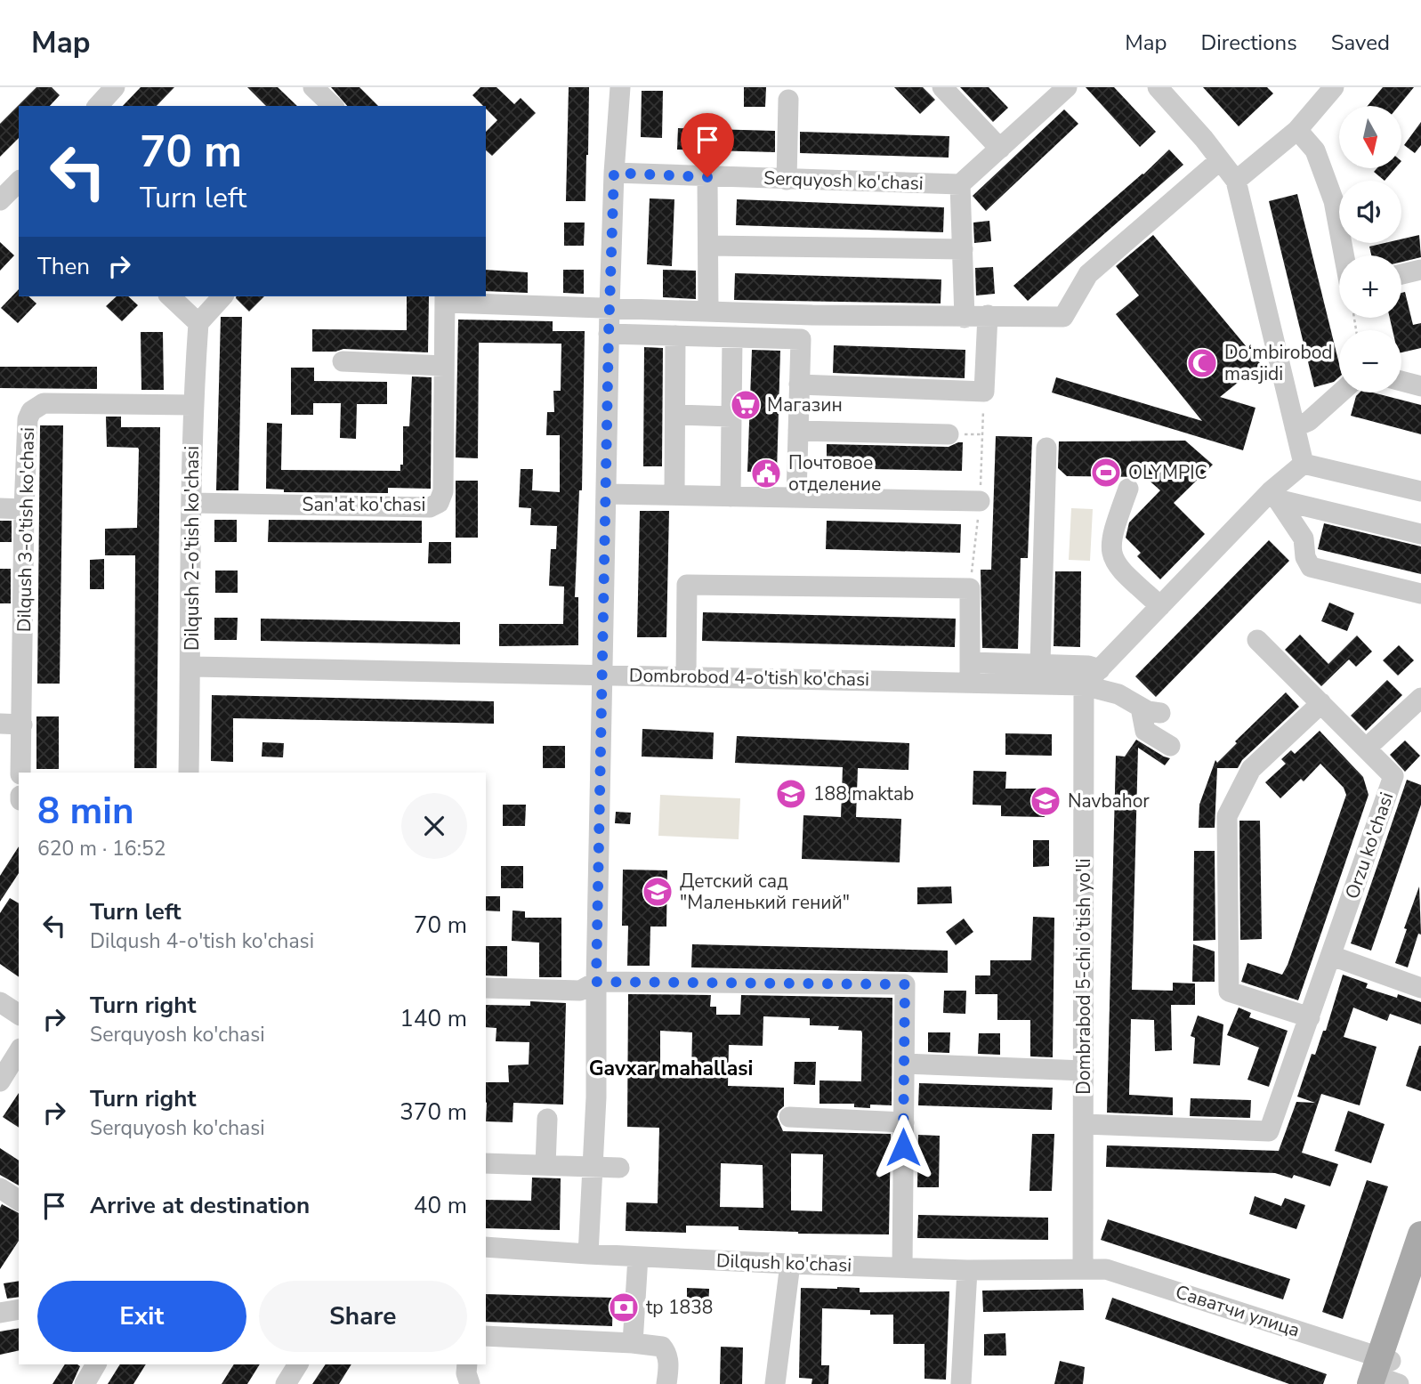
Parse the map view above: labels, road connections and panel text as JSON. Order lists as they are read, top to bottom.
{
  "streets": {
    "street": [
      "Serquyosh ko'chasi",
      "San'at ko'chasi",
      "Dilqush 3-o'tish ko'chasi",
      "Dilqush 2-o'tish ko'chasi",
      "Dombrobod 4-o'tish ko'chasi",
      "Orzu ko'chasi",
      "Dombrabod 5-chi o'tish yo'li",
      "Dilqush ko'chasi",
      "Саватчи улица"
    ]
  },
  "crossings": [
    ["San'at ko'chasi", "Dilqush 2-o'tish ko'chasi"],
    ["Dilqush 3-o'tish ko'chasi", "Dilqush 2-o'tish ko'chasi"],
    ["Dilqush 2-o'tish ko'chasi", "Dombrobod 4-o'tish ko'chasi"],
    ["Dombrobod 4-o'tish ko'chasi", "Dombrabod 5-chi o'tish yo'li"],
    ["Orzu ko'chasi", "Dombrabod 5-chi o'tish yo'li"],
    ["Dombrabod 5-chi o'tish yo'li", "Dilqush ko'chasi"],
    ["Dombrabod 5-chi o'tish yo'li", "Саватчи улица"],
    ["Dilqush ko'chasi", "Саватчи улица"]
  ],
  "districts": ["Gavxar mahallasi"],
  "places": {
    "mosque": ["Do‘mbirobod masjidi"],
    "supermarket": ["Магазин"],
    "sports": ["OLYMPIC"],
    "public building": ["Почтовое отделение"],
    "school or university": ["188 maktab", "Navbahor", "Детский сад \"Маленький гений\""],
    "bank": ["tp 1838"]
  },
  "north": "bottom",
  "page": {
    "header": "Map",
    "nav": ["Map", "Directions", "Saved"],
    "map_buttons": ["+", "−"],
    "turn": ["70 m", "Turn left"],
    "then": "Then",
    "heading": ["8 min", "620 m · 16:52"],
    "list": [
      {
        "name": "Turn left",
        "note": "Dilqush 4-o'tish ko'chasi",
        "value": "70 m"
      },
      {
        "name": "Turn right",
        "note": "Serquyosh ko'chasi",
        "value": "140 m"
      },
      {
        "name": "Turn right",
        "note": "Serquyosh ko'chasi",
        "value": "370 m"
      },
      {
        "name": "Arrive at destination",
        "value": "40 m"
      }
    ],
    "buttons": ["Exit", "Share"]
  }
}
